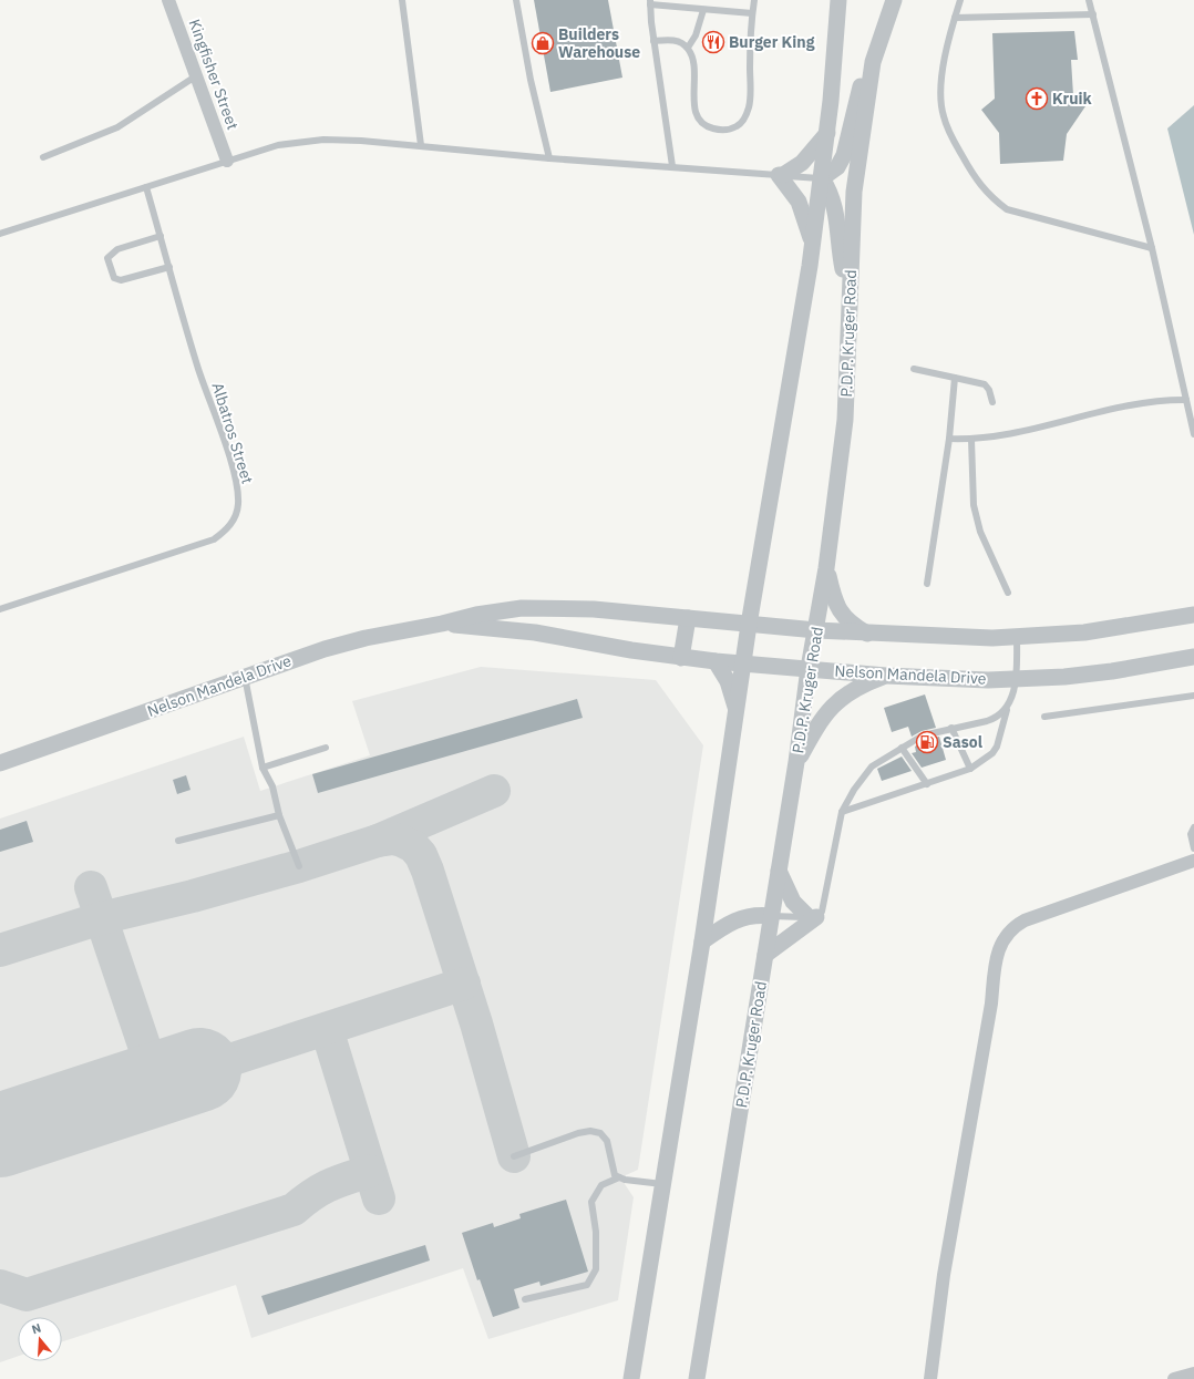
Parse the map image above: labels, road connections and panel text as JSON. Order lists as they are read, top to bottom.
{
  "streets": {
    "street": ["Kingfisher Street", "P.D.P. Kruger Road", "Nelson Mandela Drive"],
    "lane": ["Albatros Street"]
  },
  "crossings": [
    ["P.D.P. Kruger Road", "Nelson Mandela Drive"]
  ],
  "places": {
    "restaurant": ["Burger King"],
    "shop": ["Builders Warehouse"],
    "church": ["Kruik"],
    "fuel station": ["Sasol"]
  },
  "north": "top"
}
